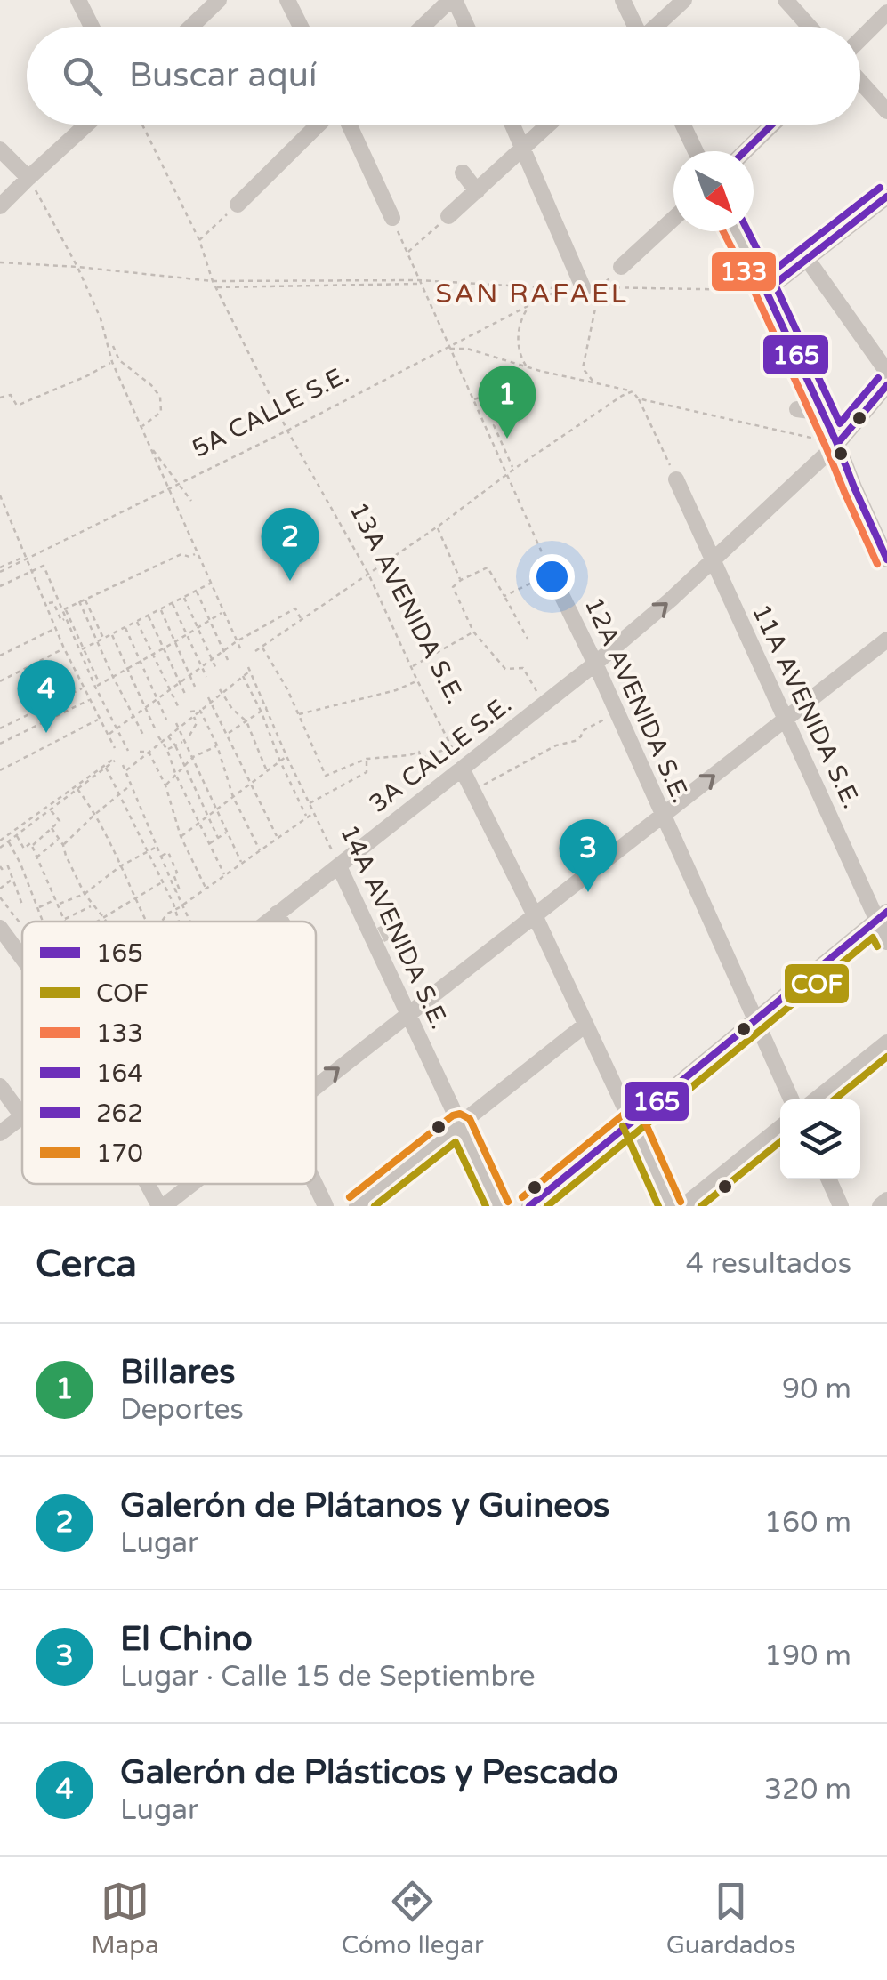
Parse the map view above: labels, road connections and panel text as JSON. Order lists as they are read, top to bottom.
{
  "streets": {
    "street": [
      "12A AVENIDA S.E.",
      "11A AVENIDA S.E.",
      "3A CALLE S.E.",
      "14A AVENIDA S.E."
    ],
    "path": ["5A CALLE S.E.", "13A AVENIDA S.E."]
  },
  "crossings": [
    ["5A CALLE S.E.", "13A AVENIDA S.E."],
    ["13A AVENIDA S.E.", "3A CALLE S.E."],
    ["12A AVENIDA S.E.", "3A CALLE S.E."],
    ["11A AVENIDA S.E.", "3A CALLE S.E."],
    ["3A CALLE S.E.", "14A AVENIDA S.E."]
  ],
  "districts": ["SAN RAFAEL"],
  "lines": [
    "transit line 262",
    "transit line 164",
    "transit line 165",
    "transit line 133",
    "transit line COF",
    "transit line 170"
  ],
  "legend": [
    "165",
    "COF",
    "133",
    "164",
    "262",
    "170"
  ],
  "north": "bottom right",
  "page": {
    "search": "Buscar aquí",
    "pins": [
      "1",
      "2",
      "4",
      "3"
    ],
    "heading": ["Cerca", "4 resultados"],
    "list": [
      {
        "mark": "1",
        "name": "Billares",
        "note": "Deportes",
        "value": "90 m"
      },
      {
        "mark": "2",
        "name": "Galerón de Plátanos y Guineos",
        "note": "Lugar",
        "value": "160 m"
      },
      {
        "mark": "3",
        "name": "El Chino",
        "note": "Lugar · Calle 15 de Septiembre",
        "value": "190 m"
      },
      {
        "mark": "4",
        "name": "Galerón de Plásticos y Pescado",
        "note": "Lugar",
        "value": "320 m"
      }
    ],
    "nav": ["Mapa", "Cómo llegar", "Guardados"]
  }
}
